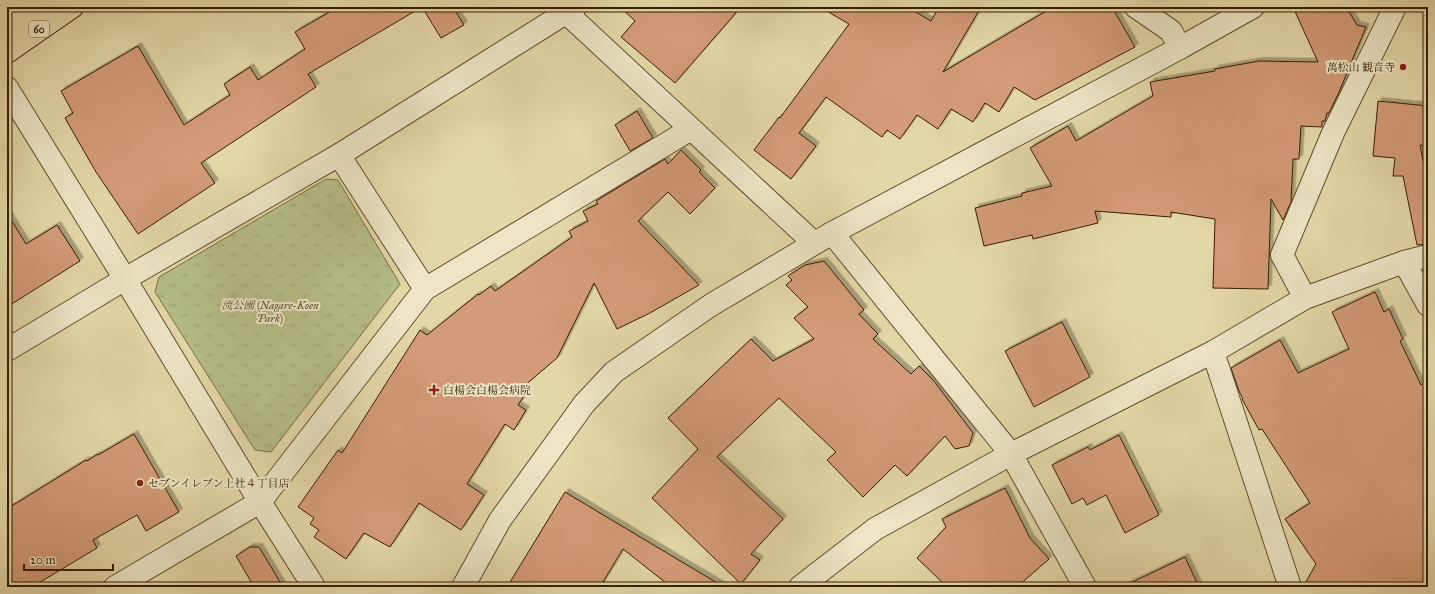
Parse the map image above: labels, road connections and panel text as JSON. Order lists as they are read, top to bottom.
{
  "streets": {
    "main road": ["60"]
  },
  "parks": ["流公園 (Nagare-Koen Park)"],
  "places": {
    "other": ["萬松山 観音寺", "セブンイレブン上社４丁目店"],
    "health": ["白楊会白楊会病院"]
  },
  "scale_bar": "20 m"
}
